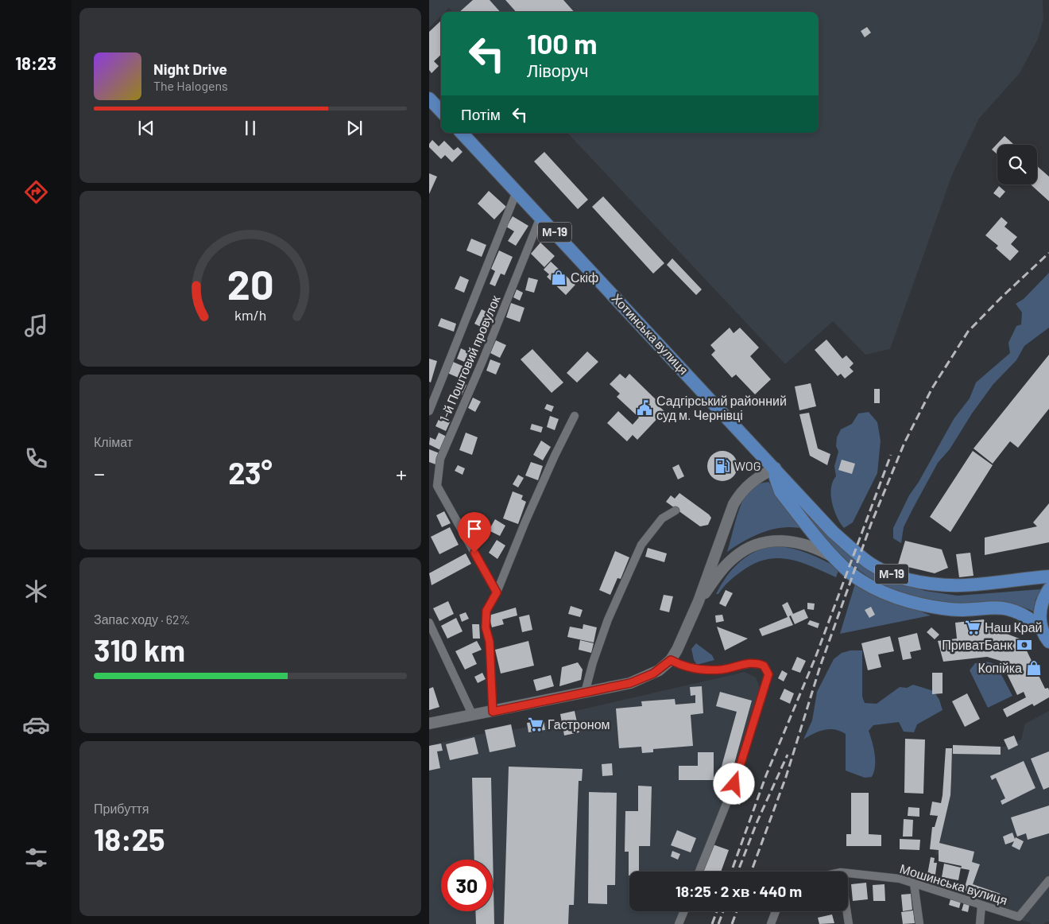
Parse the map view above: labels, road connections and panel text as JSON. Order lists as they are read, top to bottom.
{
  "streets": {
    "highway": ["М-19", "Хотинська вулиця"],
    "street": ["1-й Поштовий провулок", "Мошинська вулиця"]
  },
  "crossings": [
    ["М-19", "Хотинська вулиця"],
    ["Хотинська вулиця", "1-й Поштовий провулок"]
  ],
  "places": {
    "shop": ["Скіф", "Копійка"],
    "public building": ["Садгірський районний суд м. Чернівці"],
    "fuel station": ["WOG"],
    "supermarket": ["Наш Край", "Гастроном"],
    "bank": ["ПриватБанк"]
  },
  "page": {
    "tabs": "18:23",
    "turn": ["100 m", "Ліворуч"],
    "song": ["Night Drive", "The Halogens"],
    "then": "Потім",
    "tile": [
      "Клімат",
      ["Запас ходу · 62%", "310 km"],
      ["Прибуття", "18:25"]
    ],
    "heat": ["−", "23°", "+"],
    "limit": "30",
    "trip": "18:25 · 2 хв · 440 m",
    "gauge": ["20", "km/h"]
  }
}
